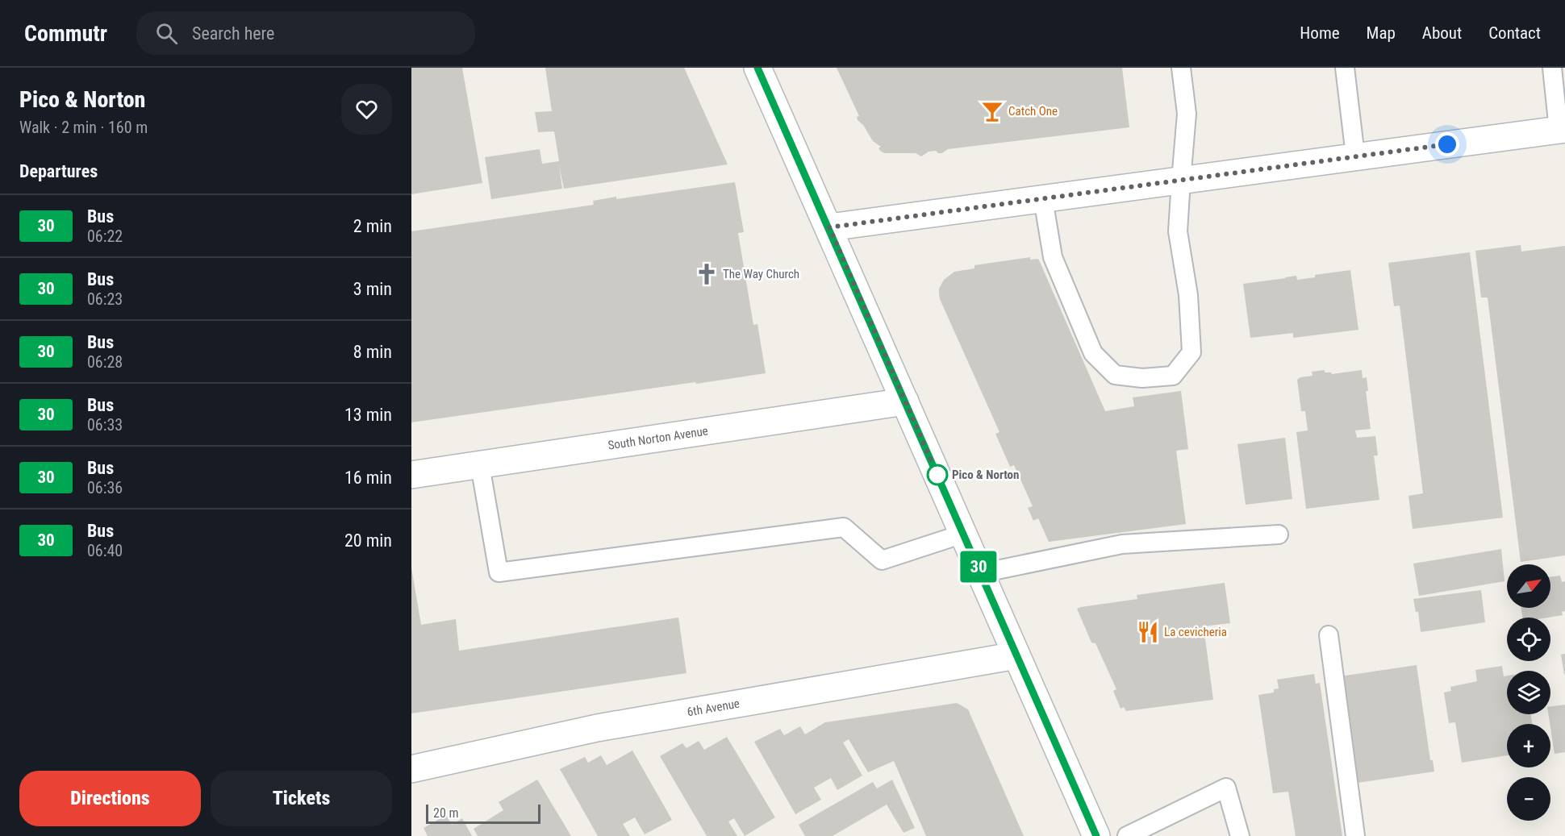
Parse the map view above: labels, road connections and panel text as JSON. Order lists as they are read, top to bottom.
{
  "streets": {
    "street": ["South Norton Avenue", "6th Avenue"]
  },
  "places": {
    "bar": ["Catch One"],
    "church": ["The Way Church"],
    "other": ["Pico & Norton"],
    "restaurant": ["La cevicheria"]
  },
  "lines": ["bus line 30"],
  "scale_bar": "20 m",
  "north": "top right",
  "page": {
    "header": "Commutr",
    "search": "Search here",
    "nav": [
      "Home",
      "Map",
      "About",
      "Contact"
    ],
    "heading": [
      ["Pico & Norton", "Walk · 2 min · 160 m"],
      "Departures"
    ],
    "on_map": "30",
    "list": [
      {
        "mark": "30",
        "name": "Bus",
        "note": "06:22",
        "value": "2 min"
      },
      {
        "mark": "30",
        "name": "Bus",
        "note": "06:23",
        "value": "3 min"
      },
      {
        "mark": "30",
        "name": "Bus",
        "note": "06:28",
        "value": "8 min"
      },
      {
        "mark": "30",
        "name": "Bus",
        "note": "06:33",
        "value": "13 min"
      },
      {
        "mark": "30",
        "name": "Bus",
        "note": "06:36",
        "value": "16 min"
      },
      {
        "mark": "30",
        "name": "Bus",
        "note": "06:40",
        "value": "20 min"
      }
    ],
    "map_buttons": ["+", "−"],
    "buttons": ["Directions", "Tickets"],
    "scale": "20 m"
  }
}
